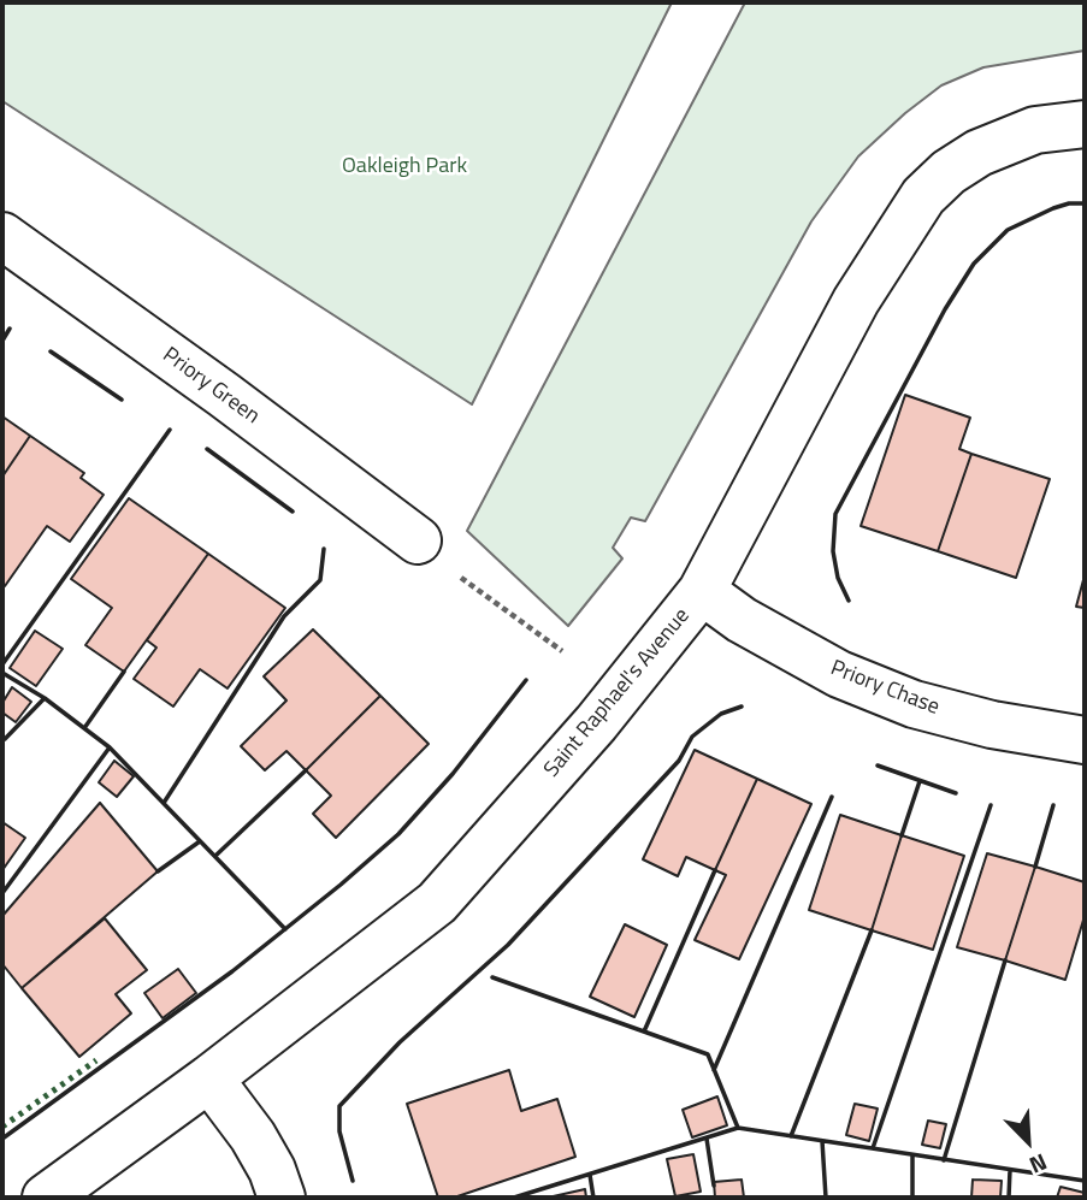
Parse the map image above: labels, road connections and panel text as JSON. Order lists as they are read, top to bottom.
{
  "streets": {
    "street": ["Priory Green", "Priory Chase", "Saint Raphael's Avenue"]
  },
  "crossings": [
    ["Priory Chase", "Saint Raphael's Avenue"]
  ],
  "parks": ["Oakleigh Park"],
  "north": "bottom right"
}
